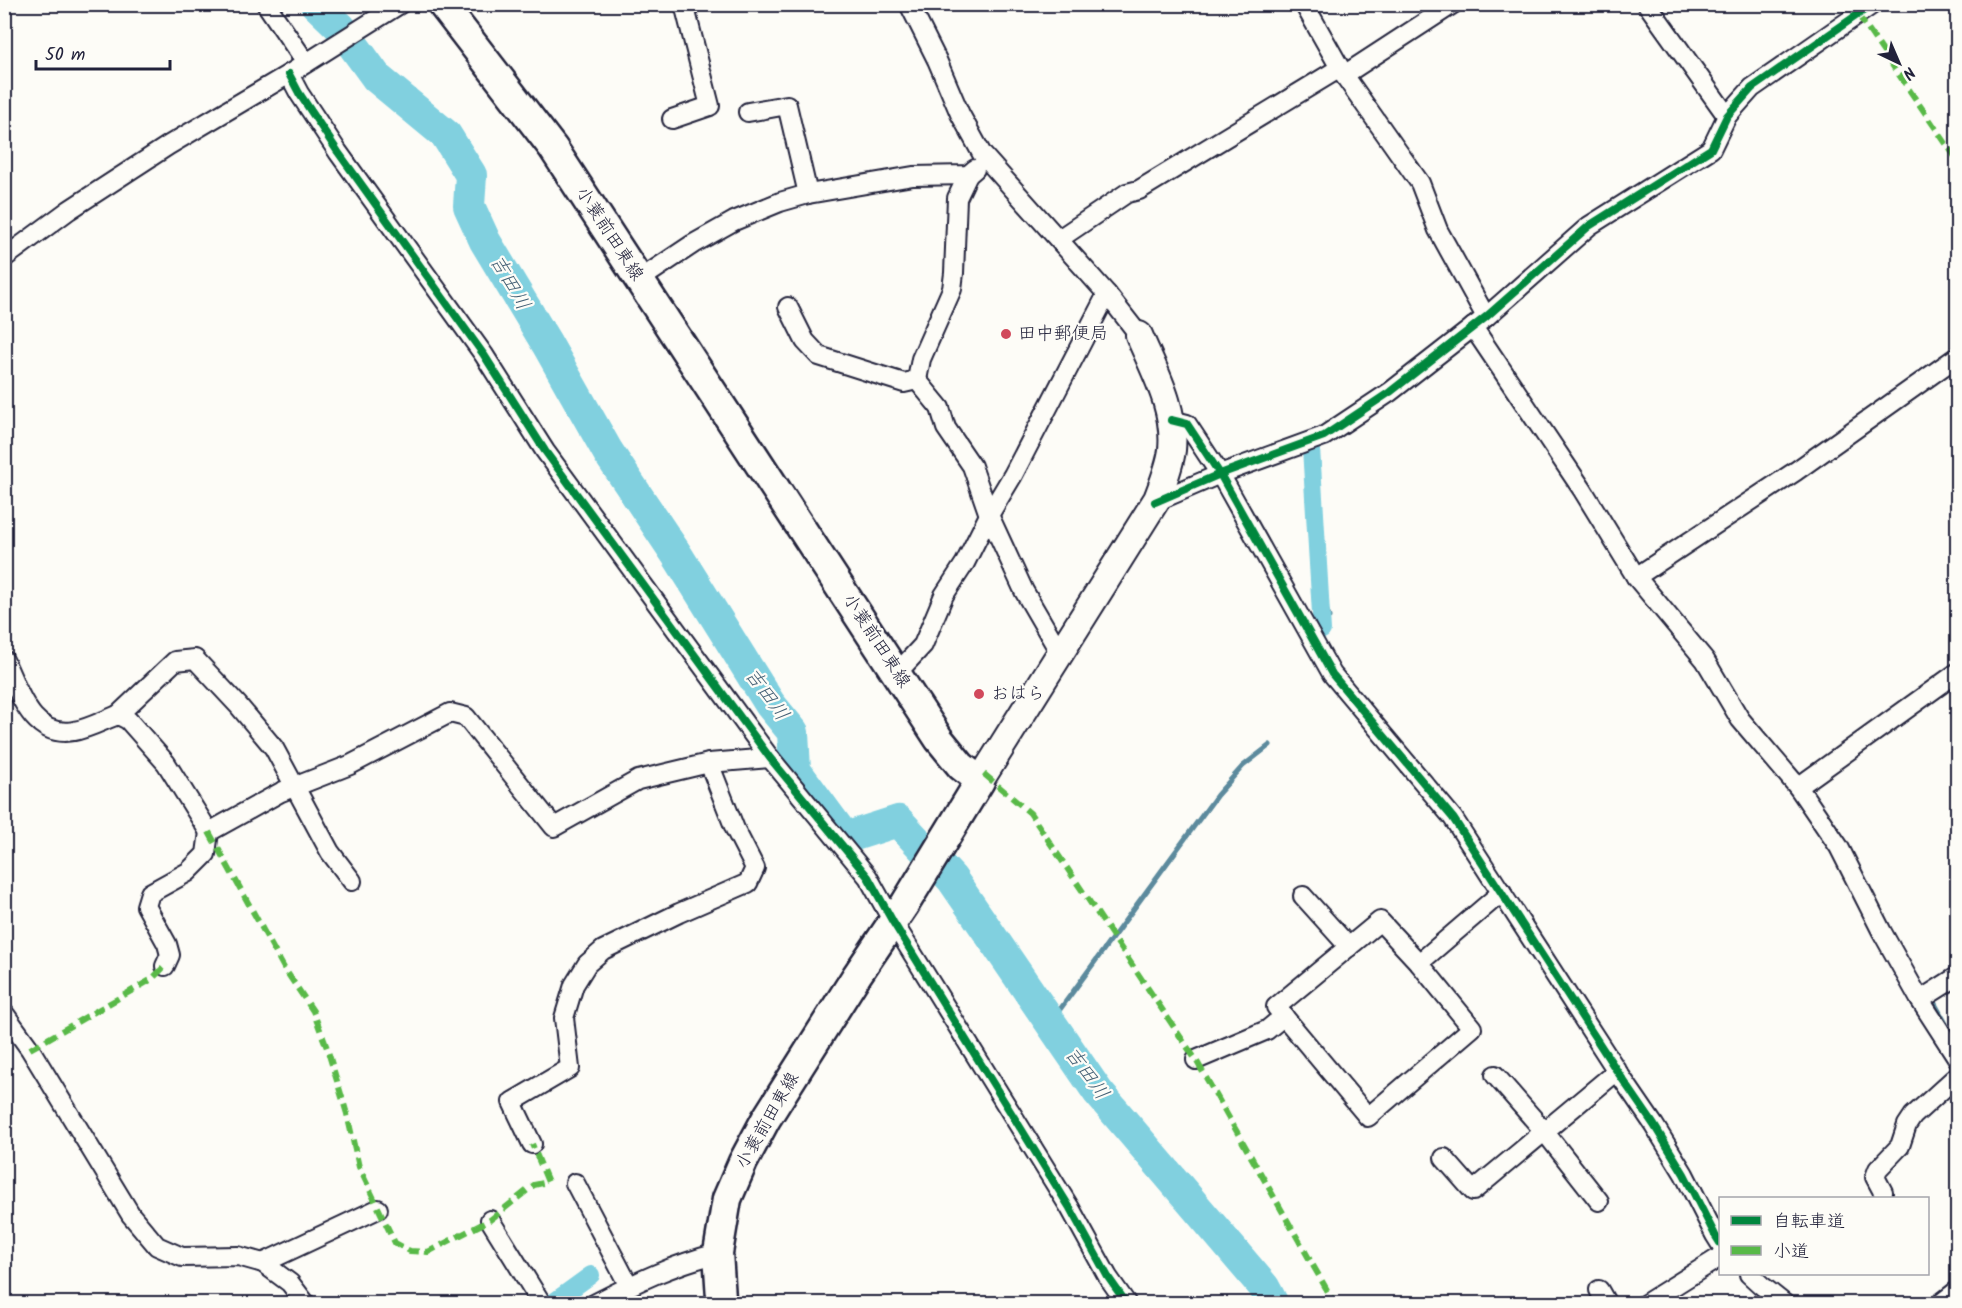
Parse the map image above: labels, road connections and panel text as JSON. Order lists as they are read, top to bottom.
{
  "streets": {
    "main road": ["小蓑前田東線"]
  },
  "water": ["吉田川"],
  "places": ["田中郵便局", "おはら"],
  "legend": ["自転車道", "小道"],
  "scale_bar": "50 m",
  "north": "bottom right"
}
